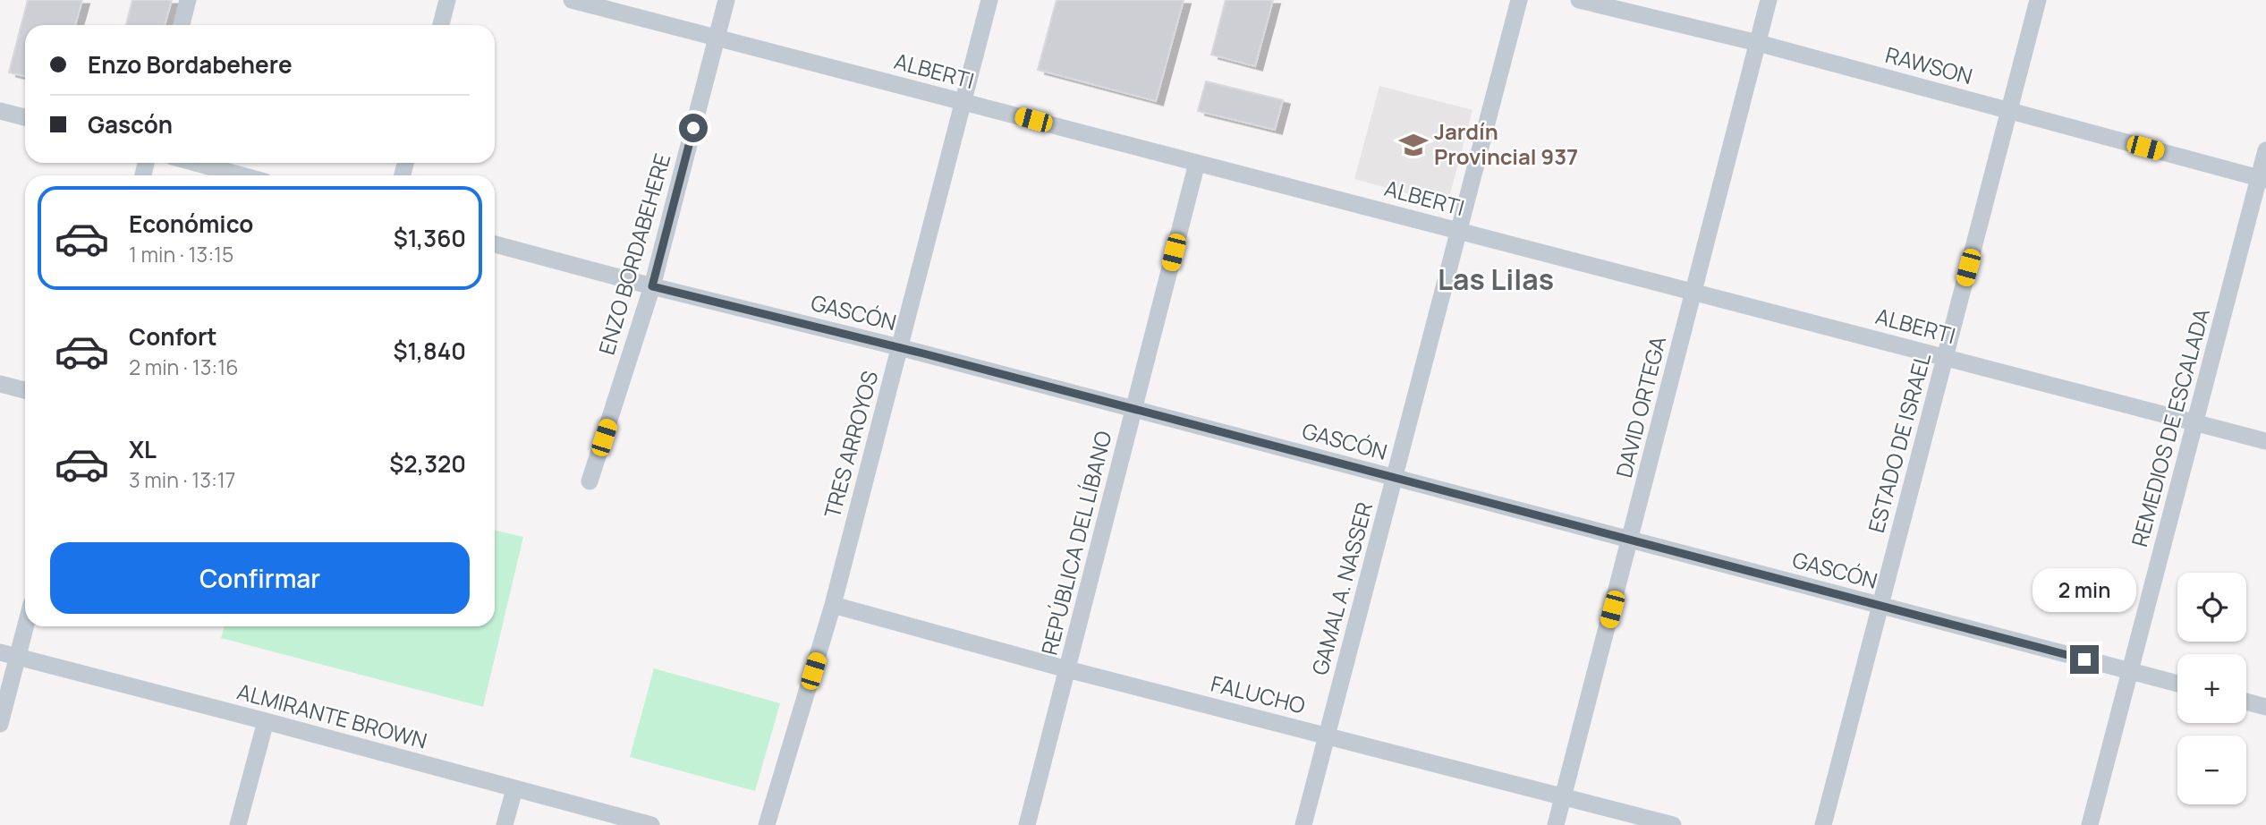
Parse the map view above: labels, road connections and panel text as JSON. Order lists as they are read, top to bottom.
{
  "streets": {
    "street": [
      "RAWSON",
      "ALBERTI",
      "ENZO BORDABEHERE",
      "GASCÓN",
      "DAVID ORTEGA",
      "REMEDIOS DE ESCALADA",
      "ESTADO DE ISRAEL",
      "TRES ARROYOS",
      "REPÚBLICA DEL LÍBANO",
      "GAMAL A. NASSER",
      "FALUCHO",
      "ALMIRANTE BROWN"
    ]
  },
  "crossings": [
    ["RAWSON", "DAVID ORTEGA"],
    ["RAWSON", "REMEDIOS DE ESCALADA"],
    ["RAWSON", "ESTADO DE ISRAEL"],
    ["ALBERTI", "ENZO BORDABEHERE"],
    ["ALBERTI", "DAVID ORTEGA"],
    ["ALBERTI", "REMEDIOS DE ESCALADA"],
    ["ALBERTI", "ESTADO DE ISRAEL"],
    ["ALBERTI", "TRES ARROYOS"],
    ["ALBERTI", "REPÚBLICA DEL LÍBANO"],
    ["ALBERTI", "GAMAL A. NASSER"],
    ["ENZO BORDABEHERE", "GASCÓN"],
    ["GASCÓN", "DAVID ORTEGA"],
    ["GASCÓN", "REMEDIOS DE ESCALADA"],
    ["GASCÓN", "ESTADO DE ISRAEL"],
    ["GASCÓN", "TRES ARROYOS"],
    ["GASCÓN", "REPÚBLICA DEL LÍBANO"],
    ["GASCÓN", "GAMAL A. NASSER"],
    ["DAVID ORTEGA", "FALUCHO"],
    ["TRES ARROYOS", "FALUCHO"],
    ["REPÚBLICA DEL LÍBANO", "FALUCHO"],
    ["GAMAL A. NASSER", "FALUCHO"]
  ],
  "districts": ["Las Lilas"],
  "places": {
    "school or university": ["Jardín Provincial 937"]
  },
  "page": {
    "banner": ["Enzo Bordabehere", "Gascón"],
    "list": [
      {
        "name": "Económico",
        "note": "1 min · 13:15",
        "value": "$1,360"
      },
      {
        "name": "Confort",
        "note": "2 min · 13:16",
        "value": "$1,840"
      },
      {
        "name": "XL",
        "note": "3 min · 13:17",
        "value": "$2,320"
      }
    ],
    "buttons": "Confirmar",
    "bubble": "2 min",
    "map_buttons": ["+", "−"]
  }
}
